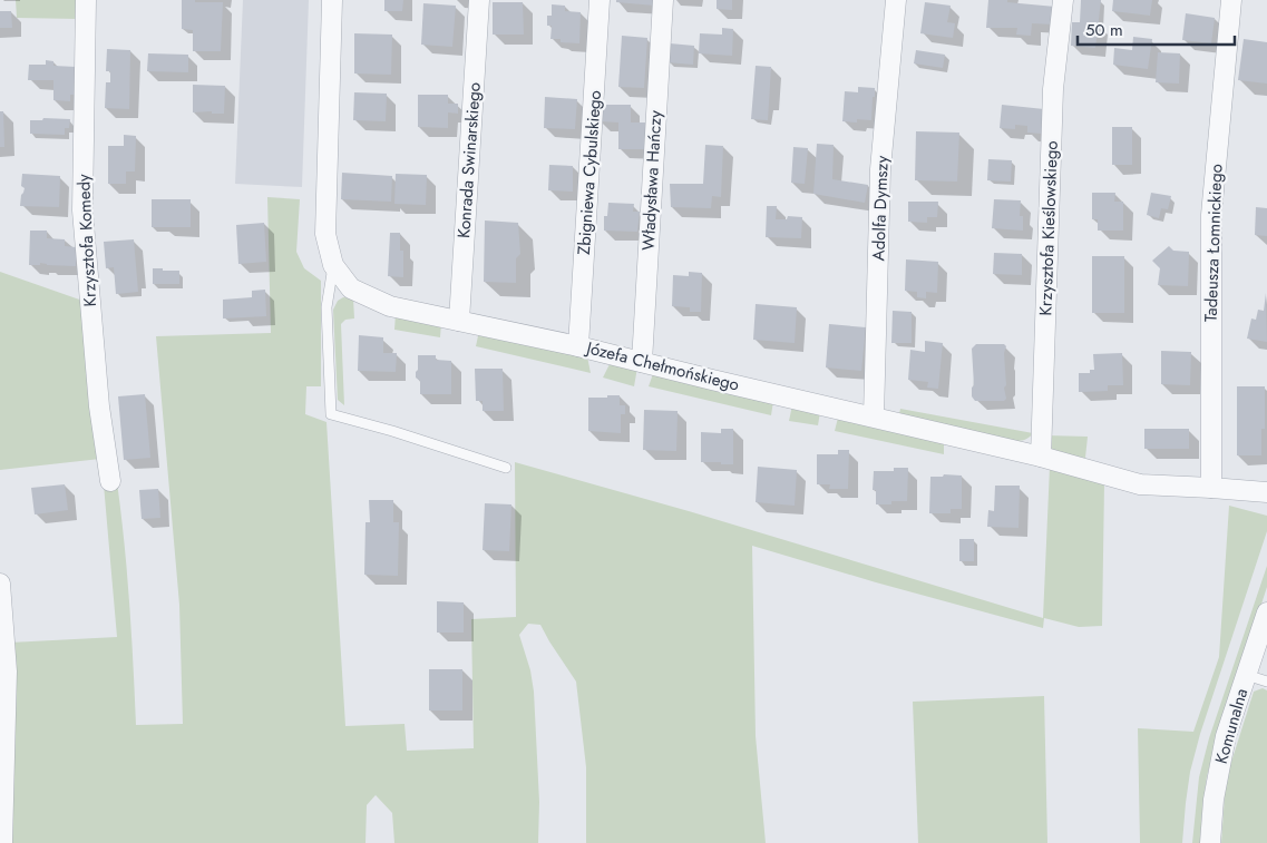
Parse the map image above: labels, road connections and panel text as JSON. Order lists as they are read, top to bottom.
{
  "streets": {
    "street": [
      "Konrada Swinarskiego",
      "Zbigniewa Cybulskiego",
      "Władysława Hańczy",
      "Adolfa Dymszy",
      "Krzysztofa Kieślowskiego",
      "Krzysztofa Komedy",
      "Tadeusza Łomnickiego",
      "Józefa Chełmońskiego",
      "Komunalna"
    ]
  },
  "crossings": [
    ["Konrada Swinarskiego", "Józefa Chełmońskiego"],
    ["Zbigniewa Cybulskiego", "Józefa Chełmońskiego"],
    ["Władysława Hańczy", "Józefa Chełmońskiego"],
    ["Adolfa Dymszy", "Józefa Chełmońskiego"],
    ["Krzysztofa Kieślowskiego", "Józefa Chełmońskiego"],
    ["Tadeusza Łomnickiego", "Józefa Chełmońskiego"]
  ],
  "scale_bar": "50 m"
}
